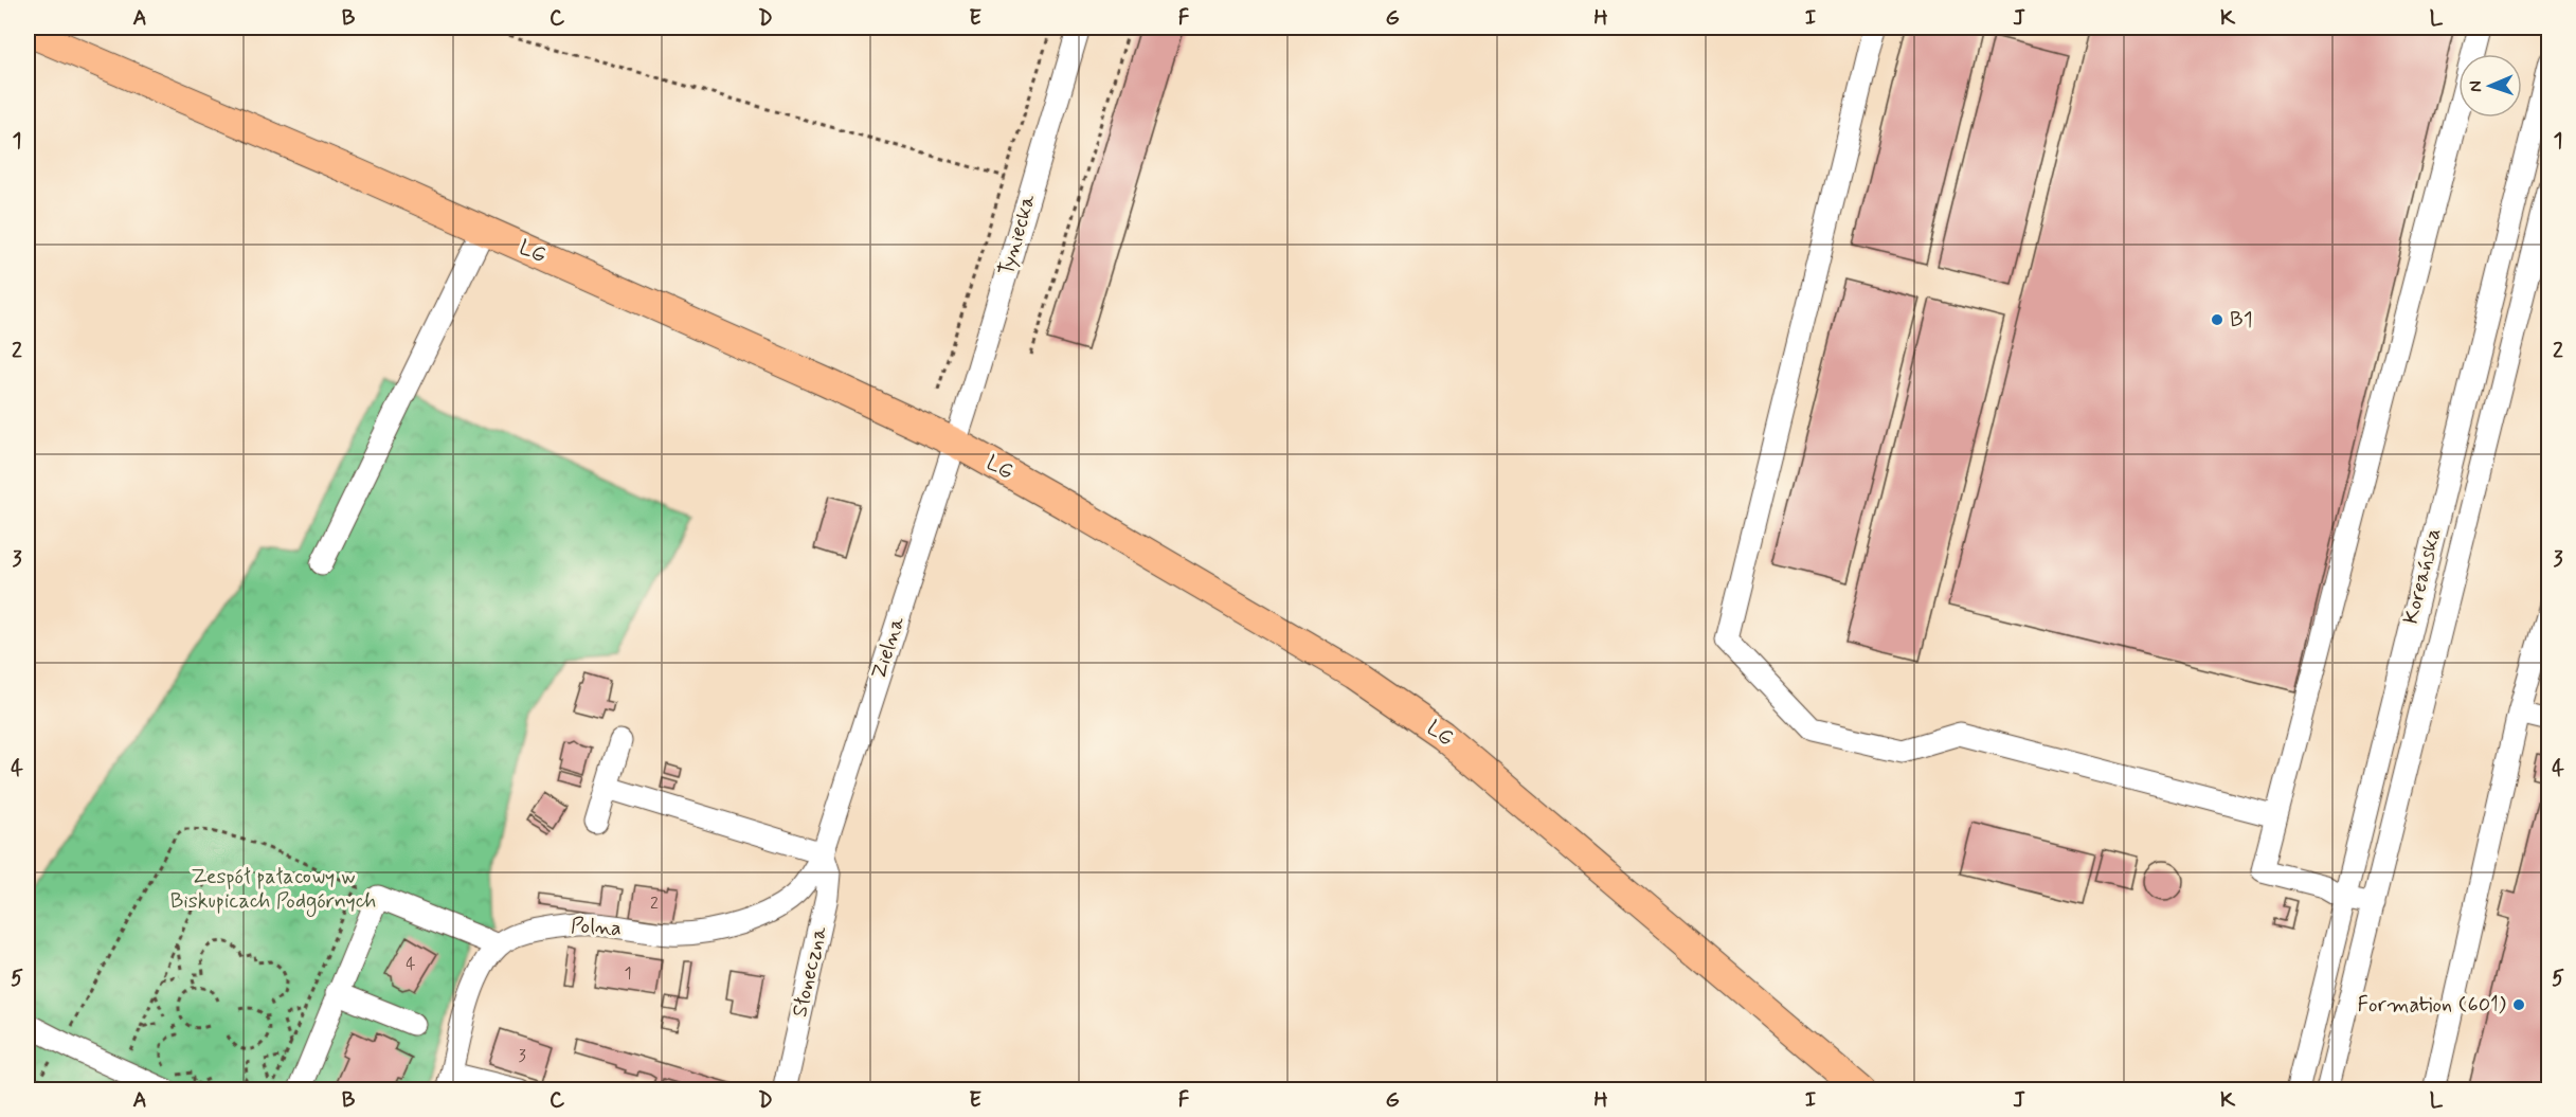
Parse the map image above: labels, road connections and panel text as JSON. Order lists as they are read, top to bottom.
{
  "streets": {
    "main road": ["LG"],
    "street": [
      "Tyniecka",
      "Koreańska",
      "Zielna",
      "Polna",
      "Słoneczna"
    ]
  },
  "crossings": [
    ["Tyniecka", "LG"],
    ["Tyniecka", "Zielna"],
    ["LG", "Zielna"],
    ["Zielna", "Polna"],
    ["Zielna", "Słoneczna"],
    ["Polna", "Słoneczna"]
  ],
  "parks": ["Zespół pałacowy w Biskupicach Podgórnych"],
  "places": ["B1", "Formation (601)"],
  "house_numbers": [
    "2",
    "4",
    "1",
    "3"
  ],
  "north": "left",
  "grid": {
    "columns": [
      "A",
      "B",
      "C",
      "D",
      "E",
      "F",
      "G",
      "H",
      "I",
      "J",
      "K",
      "L"
    ],
    "rows": [
      "1",
      "2",
      "3",
      "4",
      "5"
    ]
  }
}
